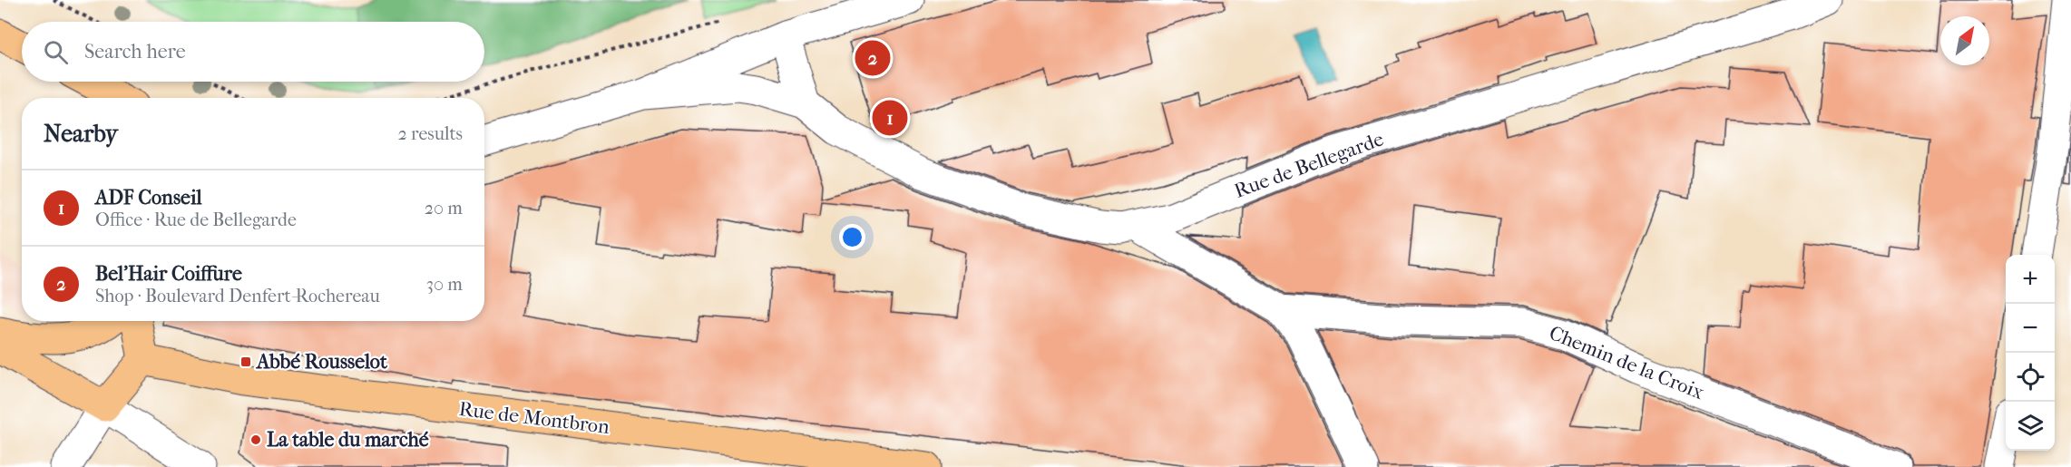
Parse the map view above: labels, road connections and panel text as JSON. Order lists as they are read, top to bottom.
{
  "streets": {
    "main road": ["Rue de Montbron"],
    "street": ["Rue de Bellegarde", "Chemin de la Croix"]
  },
  "places": {
    "transit": ["Abbé Rousselot"],
    "other": ["La table du marché"]
  },
  "north": "top right",
  "page": {
    "search": "Search here",
    "pins": ["2", "1"],
    "heading": ["Nearby", "2 results"],
    "list": [
      {
        "mark": "1",
        "name": "ADF Conseil",
        "note": "Office · Rue de Bellegarde",
        "value": "20 m"
      },
      {
        "mark": "2",
        "name": "Bel'Hair Coiffure",
        "note": "Shop · Boulevard Denfert-Rochereau",
        "value": "30 m"
      }
    ],
    "map_buttons": ["+", "−"]
  }
}
